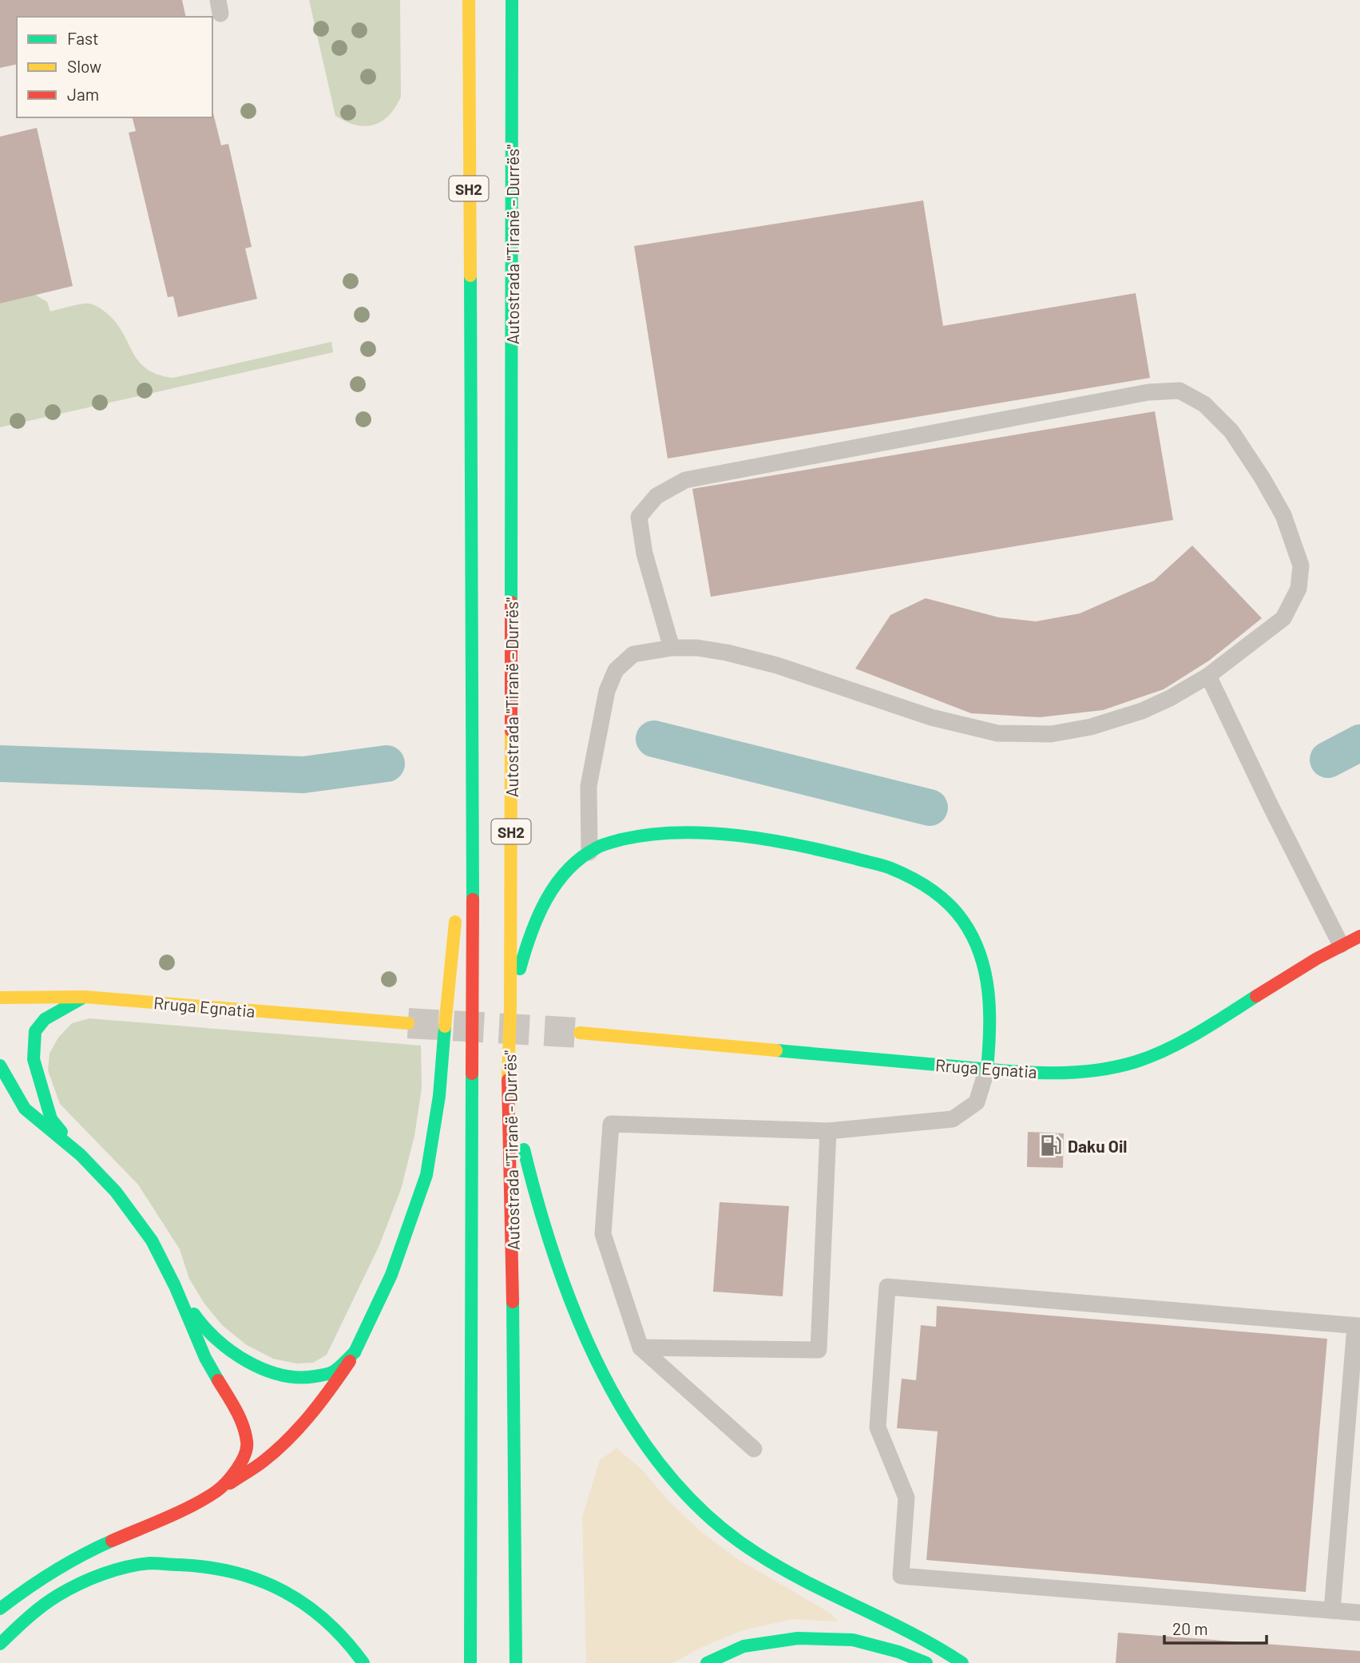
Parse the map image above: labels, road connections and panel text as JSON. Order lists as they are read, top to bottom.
{
  "streets": {
    "main road": ["SH2", "Autostrada \"Tiranë - Durrës\"", "Rruga Egnatia"]
  },
  "places": {
    "fuel station": ["Daku Oil"]
  },
  "legend": ["Fast", "Slow", "Jam"],
  "scale_bar": "20 m"
}
